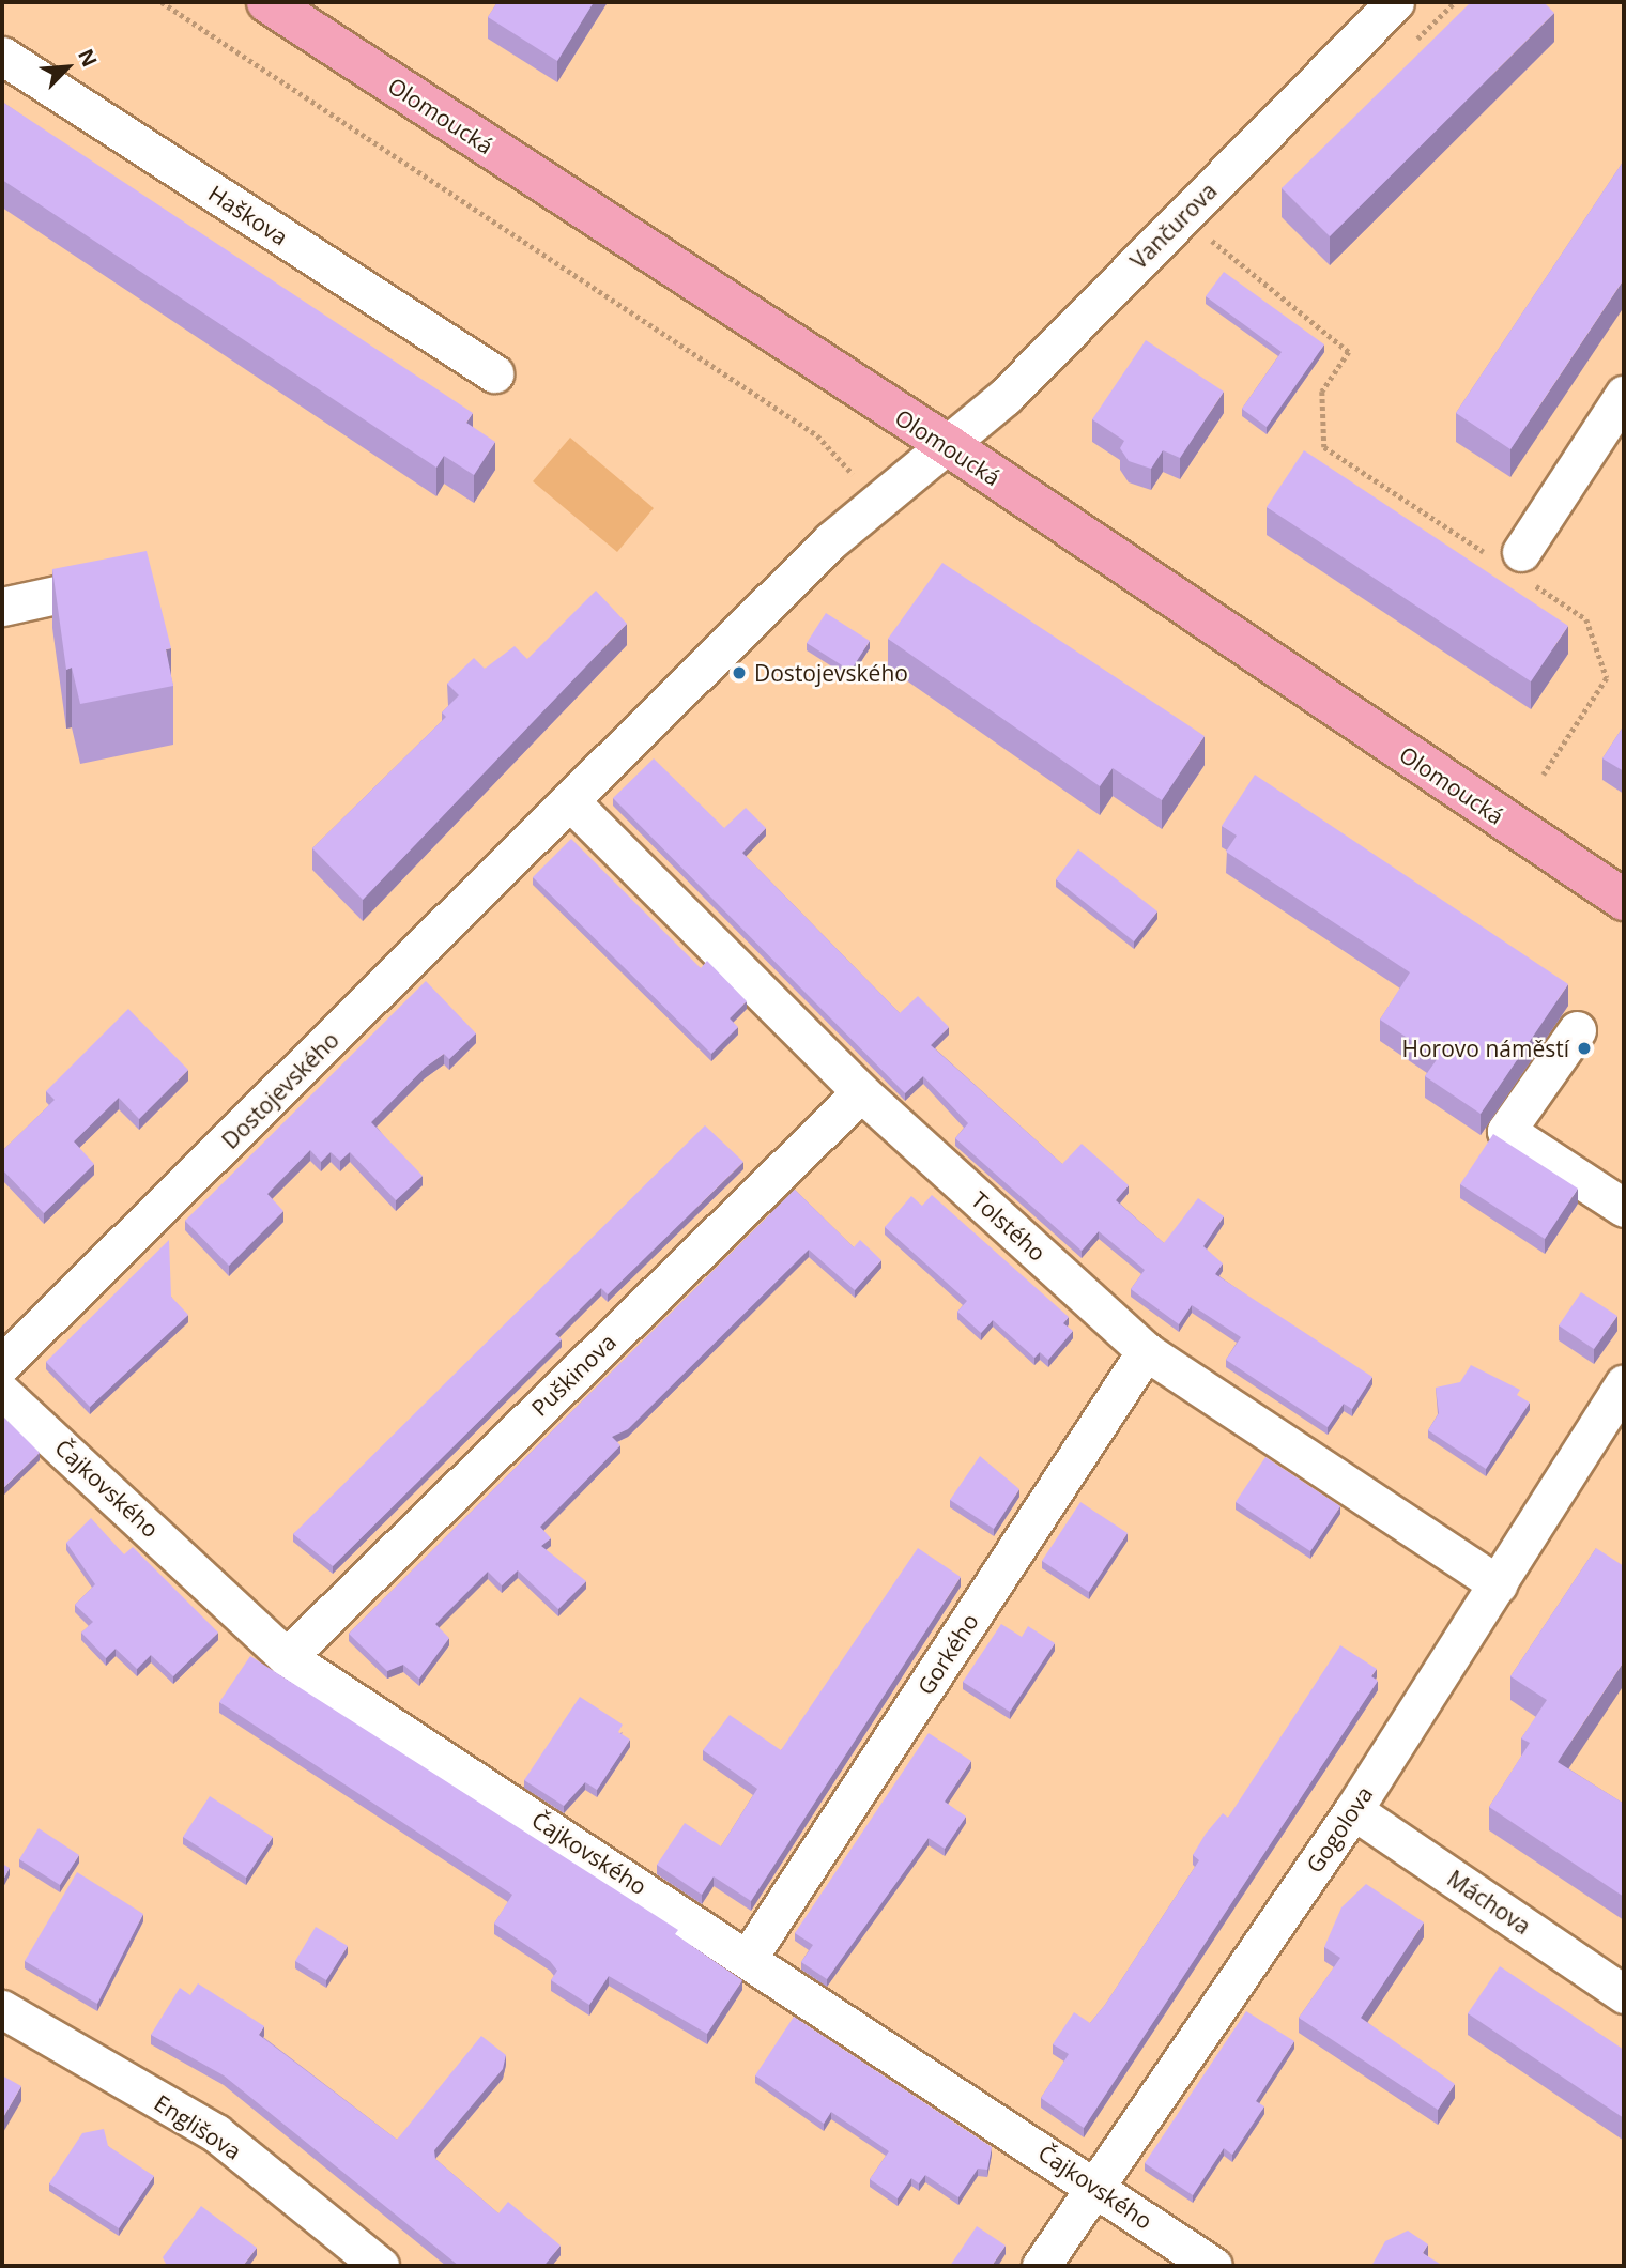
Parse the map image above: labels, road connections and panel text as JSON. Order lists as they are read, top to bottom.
{
  "streets": {
    "main road": ["Olomoucká"],
    "street": [
      "Haškova",
      "Vančurova",
      "Dostojevského",
      "Tolstého",
      "Puškinova",
      "Čajkovského",
      "Gorkého",
      "Gogolova",
      "Máchova",
      "Englišova"
    ]
  },
  "crossings": [
    ["Olomoucká", "Vančurova"],
    ["Olomoucká", "Dostojevského"],
    ["Vančurova", "Dostojevského"],
    ["Dostojevského", "Tolstého"],
    ["Tolstého", "Puškinova"],
    ["Tolstého", "Gorkého"],
    ["Tolstého", "Gogolova"],
    ["Puškinova", "Čajkovského"],
    ["Čajkovského", "Gorkého"],
    ["Čajkovského", "Gogolova"],
    ["Gogolova", "Máchova"]
  ],
  "places": ["Dostojevského", "Horovo náměstí"],
  "north": "top right"
}
